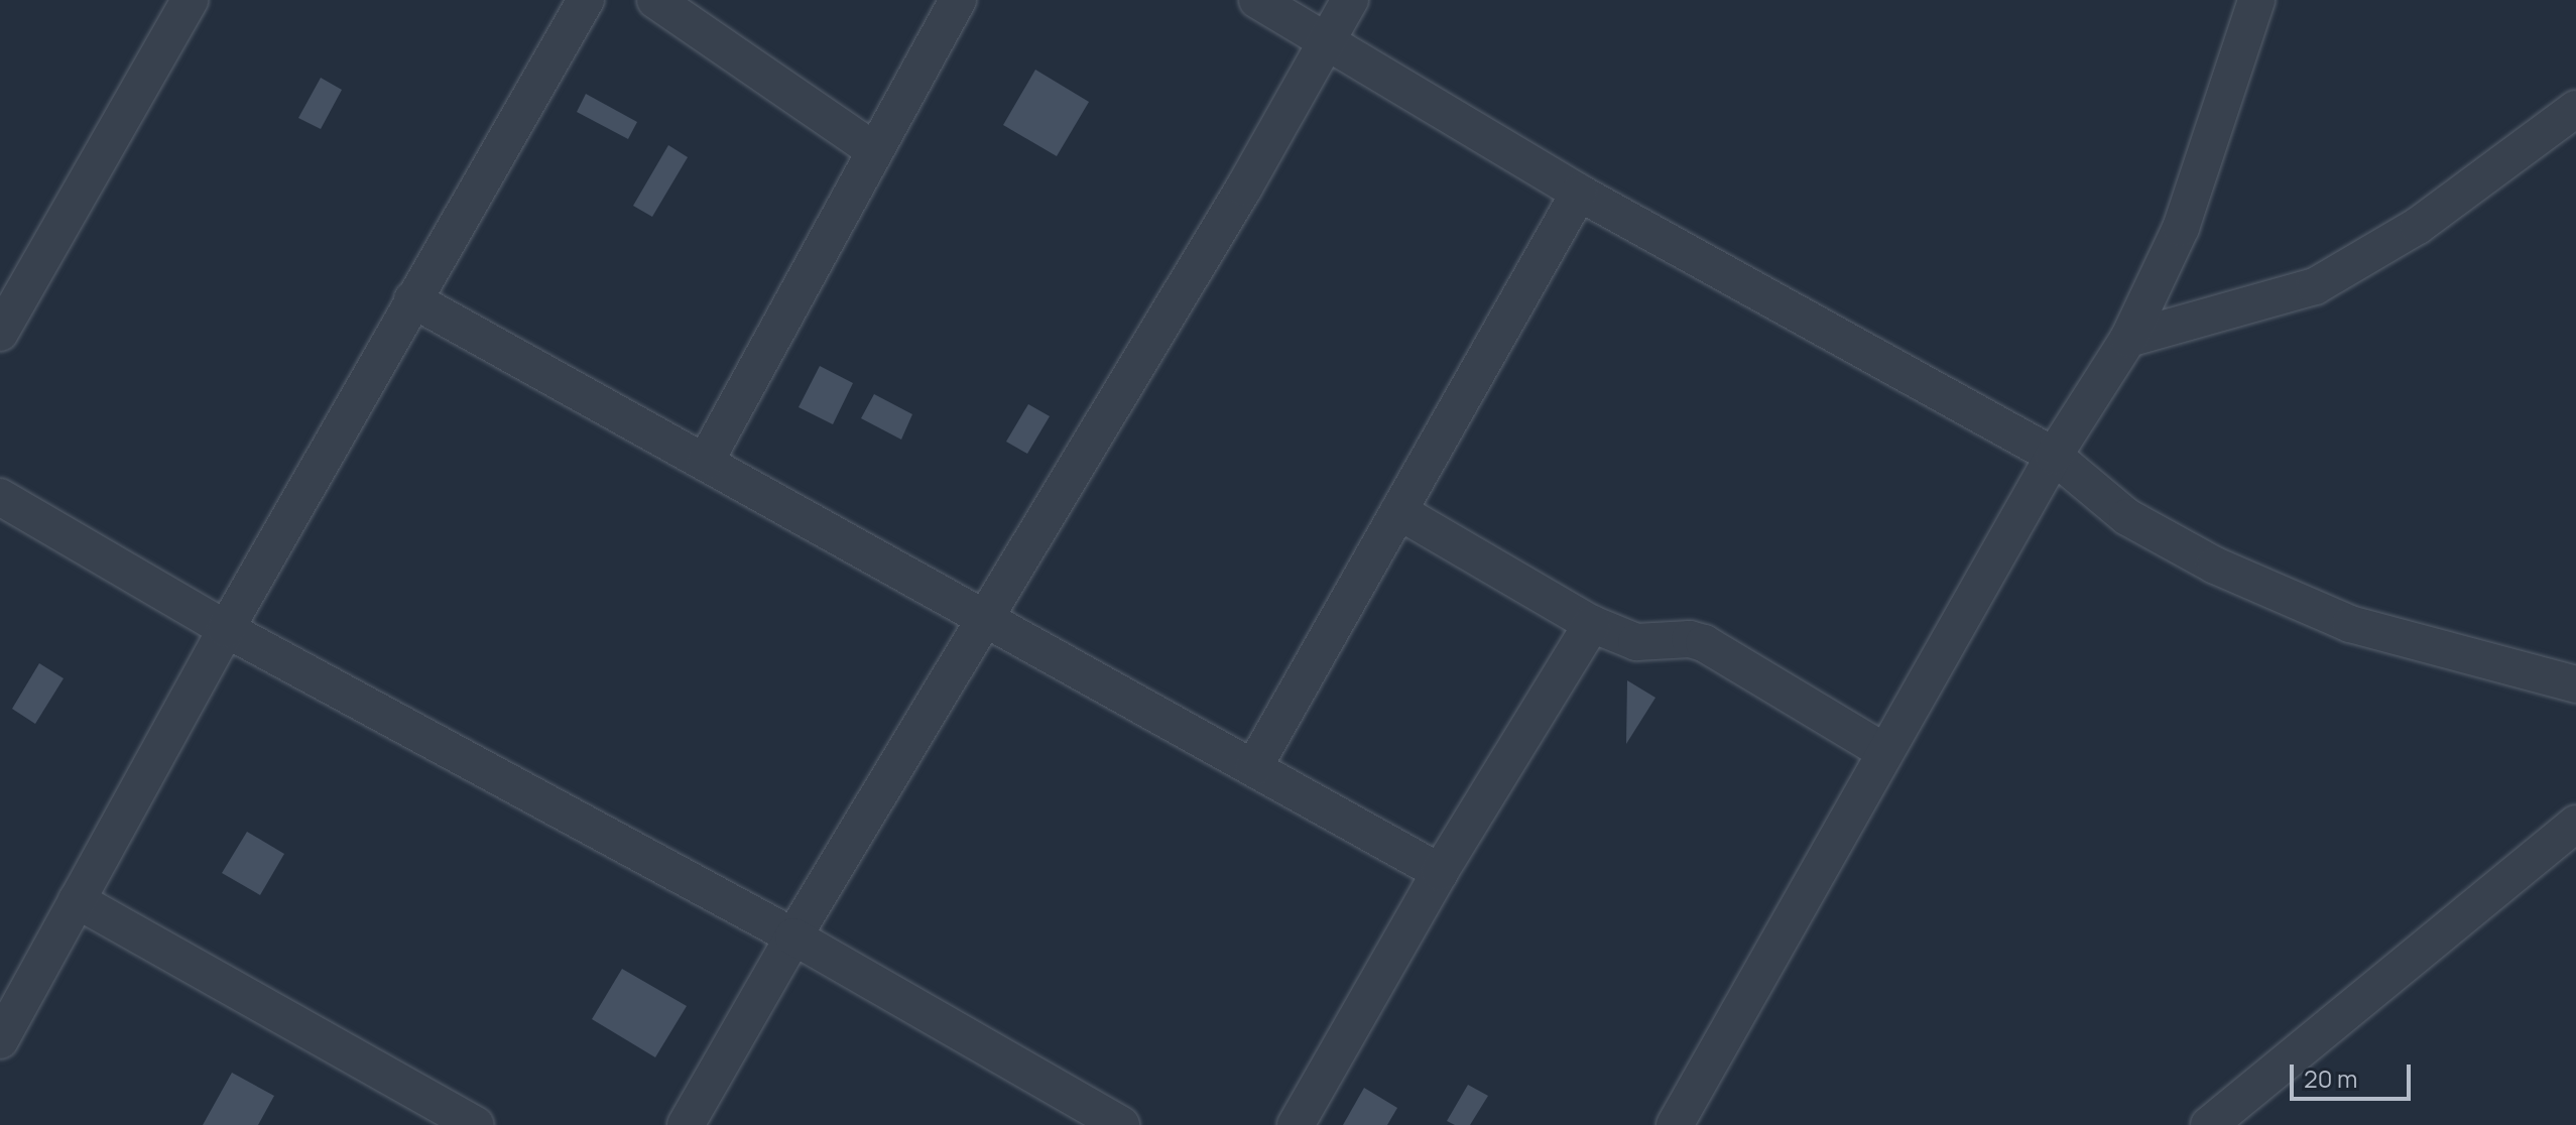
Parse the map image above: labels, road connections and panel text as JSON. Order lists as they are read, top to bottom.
{
  "scale_bar": "20 m"
}
